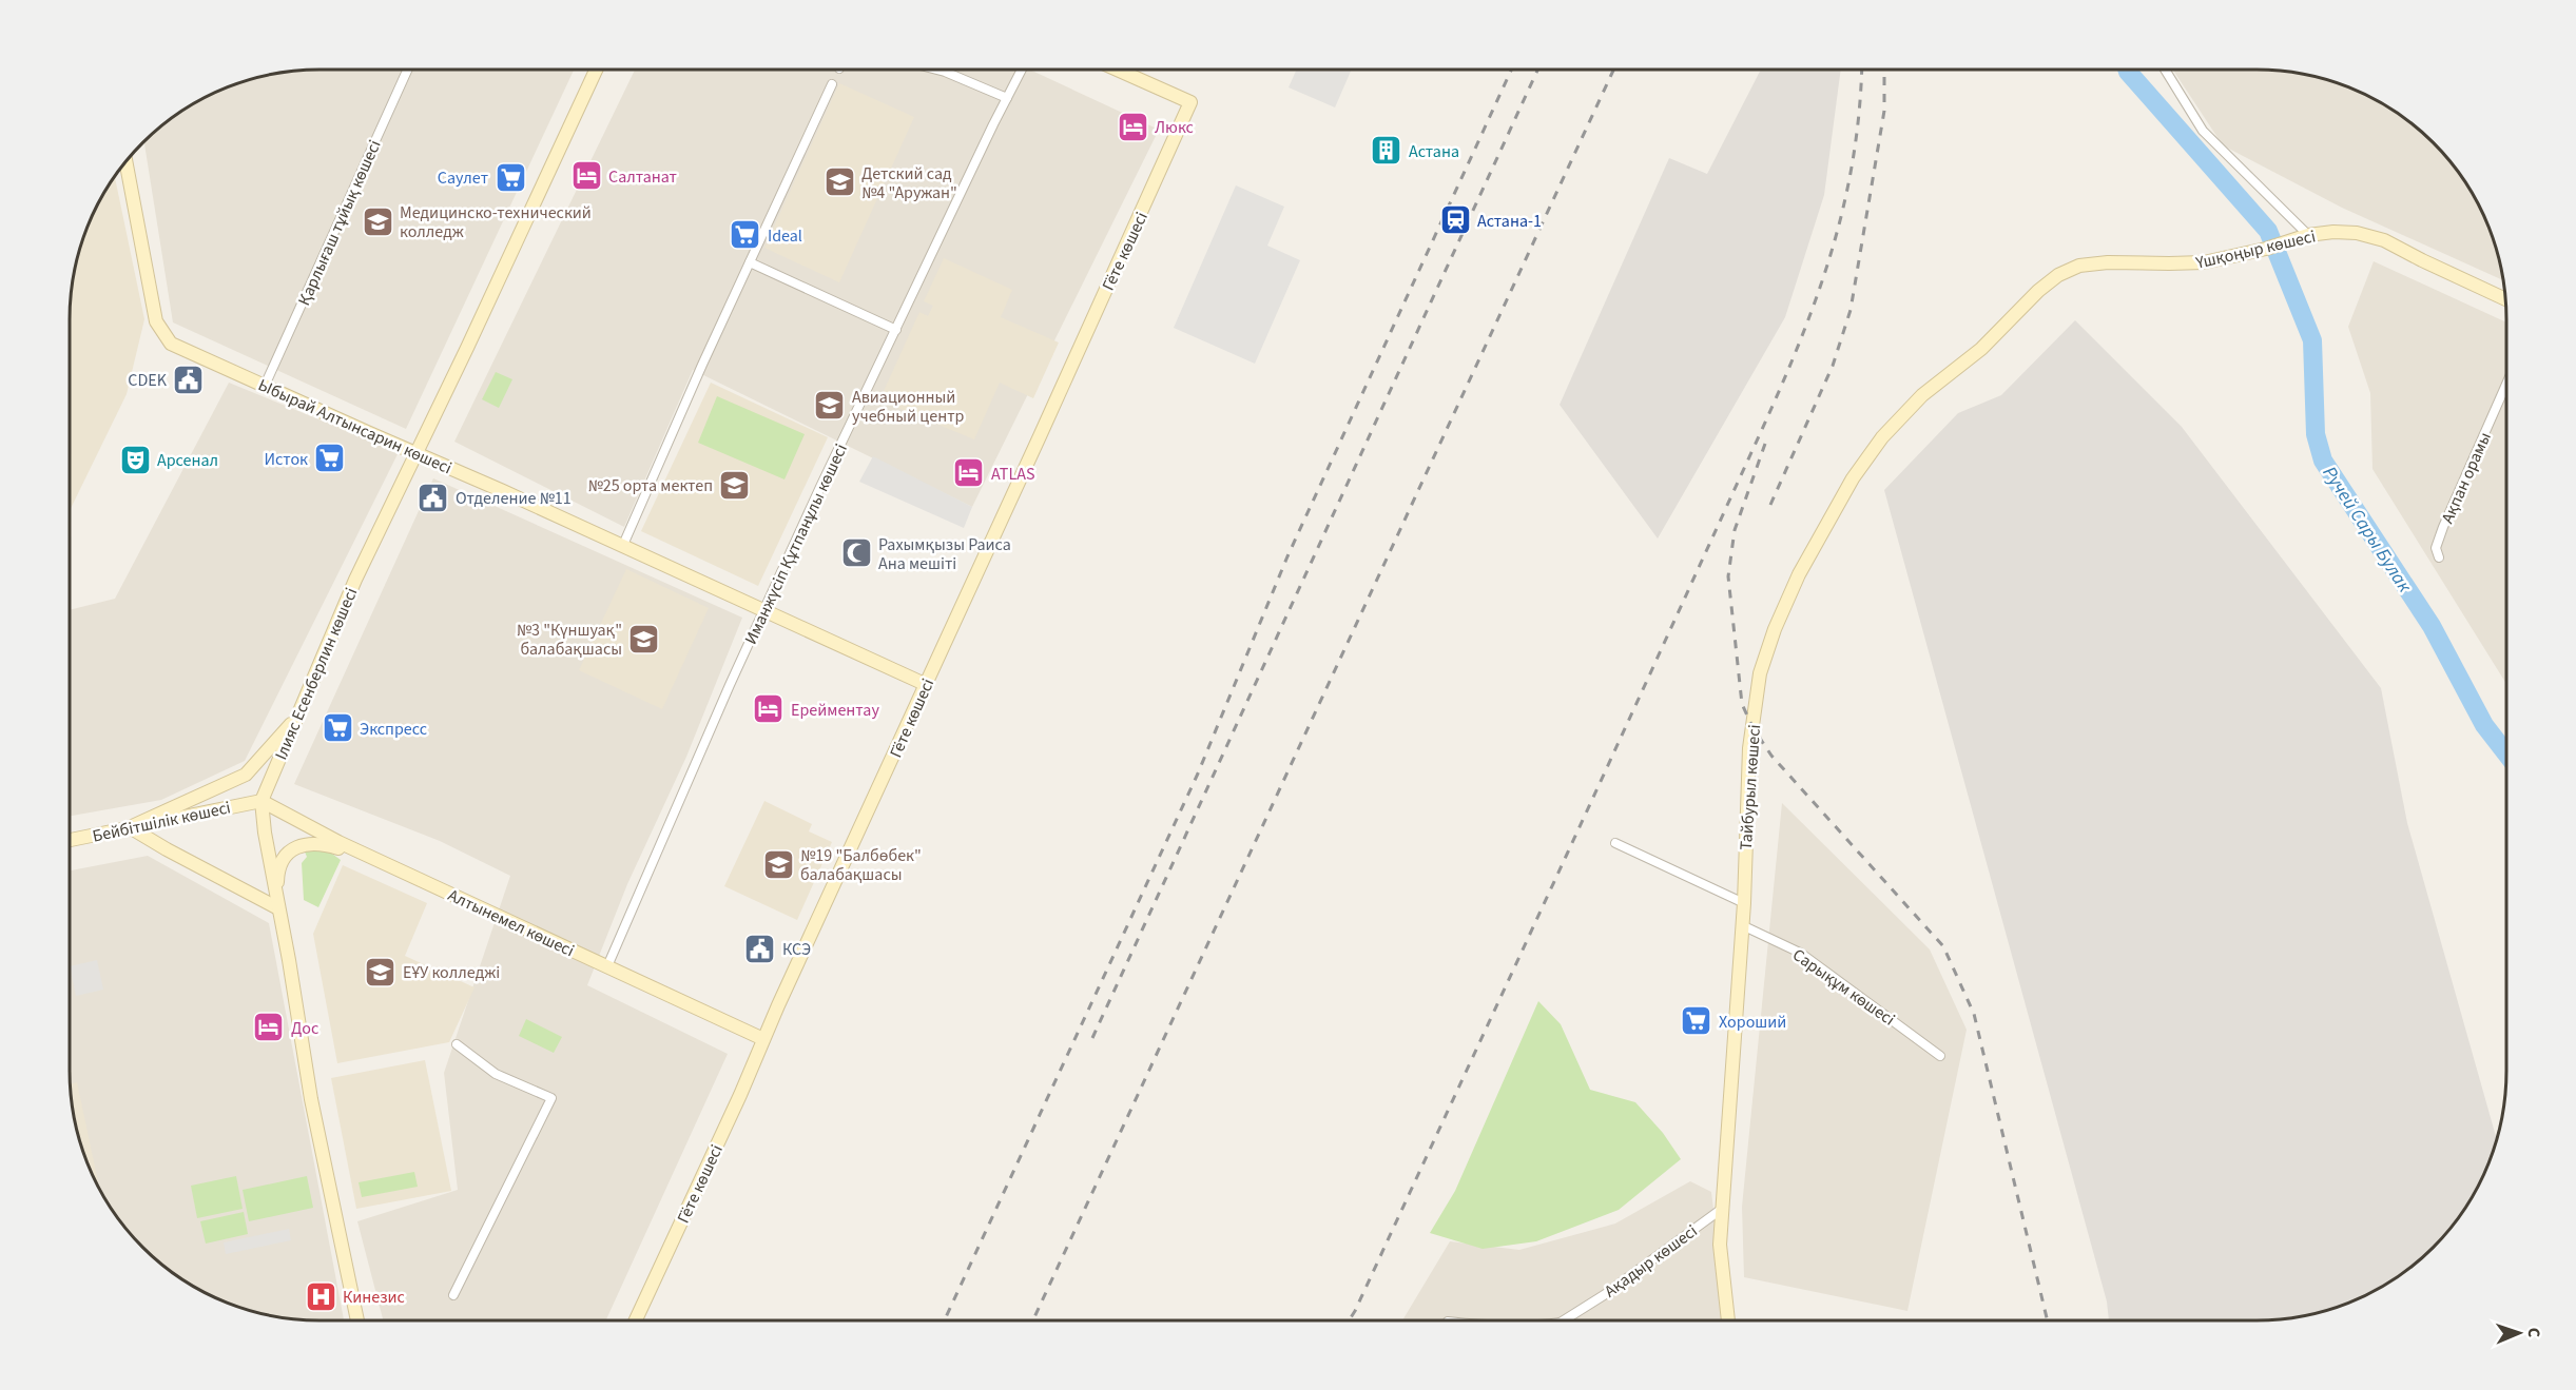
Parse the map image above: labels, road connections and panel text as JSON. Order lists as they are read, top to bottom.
{
  "streets": {
    "main road": [
      "Үшқоңыр көшесі",
      "Гёте көшесі",
      "Ыбырай Алтынсарин көшесі",
      "Ілияс Есенберлин көшесі",
      "Тайбурыл көшесі",
      "Бейбітшілік көшесі",
      "Алтынемел көшесі"
    ],
    "street": [
      "Қарлығаш тұйық көшесі",
      "Ақпан орамы",
      "Иманжүсіп Құтпанұлы көшесі",
      "Сарықұм көшесі",
      "Ақадыр көшесі"
    ]
  },
  "crossings": [
    ["Қарлығаш тұйық көшесі", "Ыбырай Алтынсарин көшесі"],
    ["Үшқоңыр көшесі", "Тайбурыл көшесі"],
    ["Гёте көшесі", "Ыбырай Алтынсарин көшесі"],
    ["Гёте көшесі", "Алтынемел көшесі"],
    ["Ыбырай Алтынсарин көшесі", "Иманжүсіп Құтпанұлы көшесі"],
    ["Ыбырай Алтынсарин көшесі", "Ілияс Есенберлин көшесі"],
    ["Иманжүсіп Құтпанұлы көшесі", "Алтынемел көшесі"],
    ["Ілияс Есенберлин көшесі", "Бейбітшілік көшесі"],
    ["Ілияс Есенберлин көшесі", "Алтынемел көшесі"],
    ["Тайбурыл көшесі", "Сарықұм көшесі"],
    ["Тайбурыл көшесі", "Ақадыр көшесі"],
    ["Бейбітшілік көшесі", "Алтынемел көшесі"]
  ],
  "water": ["Ручей Сары Булак"],
  "places": {
    "hotel": [
      "Люкс",
      "Салтанат",
      "ATLAS",
      "Ерейментау",
      "Дос"
    ],
    "building": ["Астана"],
    "supermarket": [
      "Саулет",
      "Ideal",
      "Исток",
      "Экспресс",
      "Хороший"
    ],
    "school or university": [
      "Детский сад №4 \"Аружан\"",
      "Медицинско-технический колледж",
      "Авиационный учебный центр",
      "№25 орта мектеп",
      "№3 \"Күншуақ\" балабақшасы",
      "№19 \"Балбөбек\" балабақшасы",
      "ЕҰУ колледжі"
    ],
    "station": ["Астана-1"],
    "public building": ["CDEK", "Отделение №11", "КСЭ"],
    "theatre": ["Арсенал"],
    "mosque": ["Рахымқызы Раиса Ана мешіті"],
    "hospital": ["Кинезис"]
  },
  "north": "right"
}
